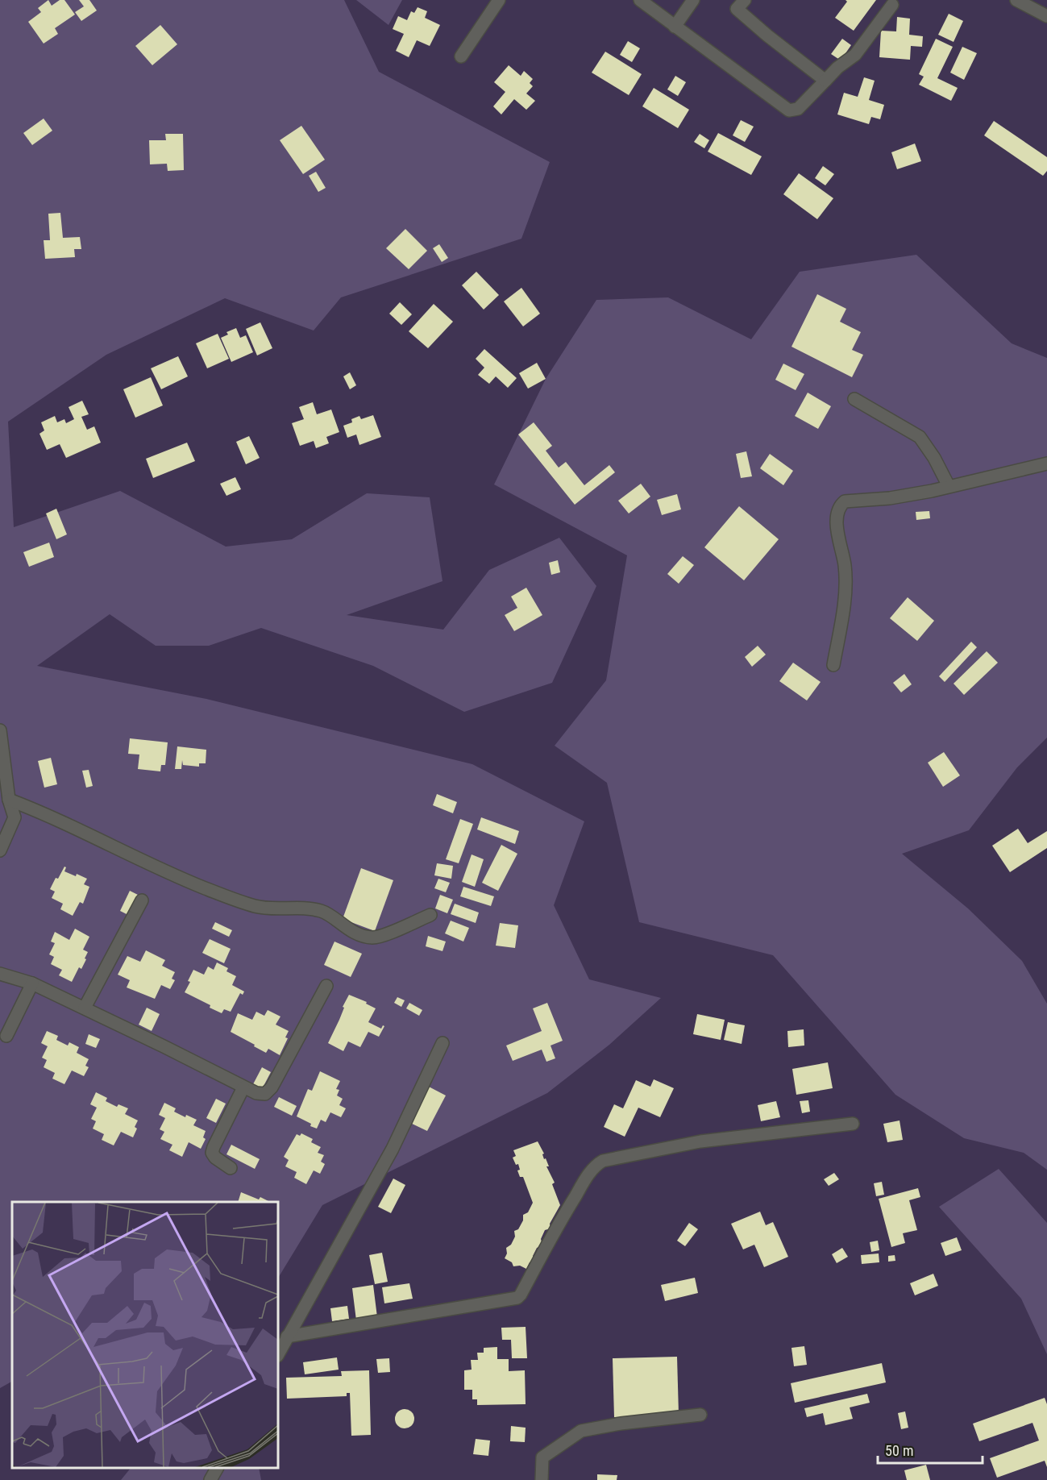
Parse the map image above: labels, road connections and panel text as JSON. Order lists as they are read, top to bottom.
{
  "scale_bar": "50 m"
}
